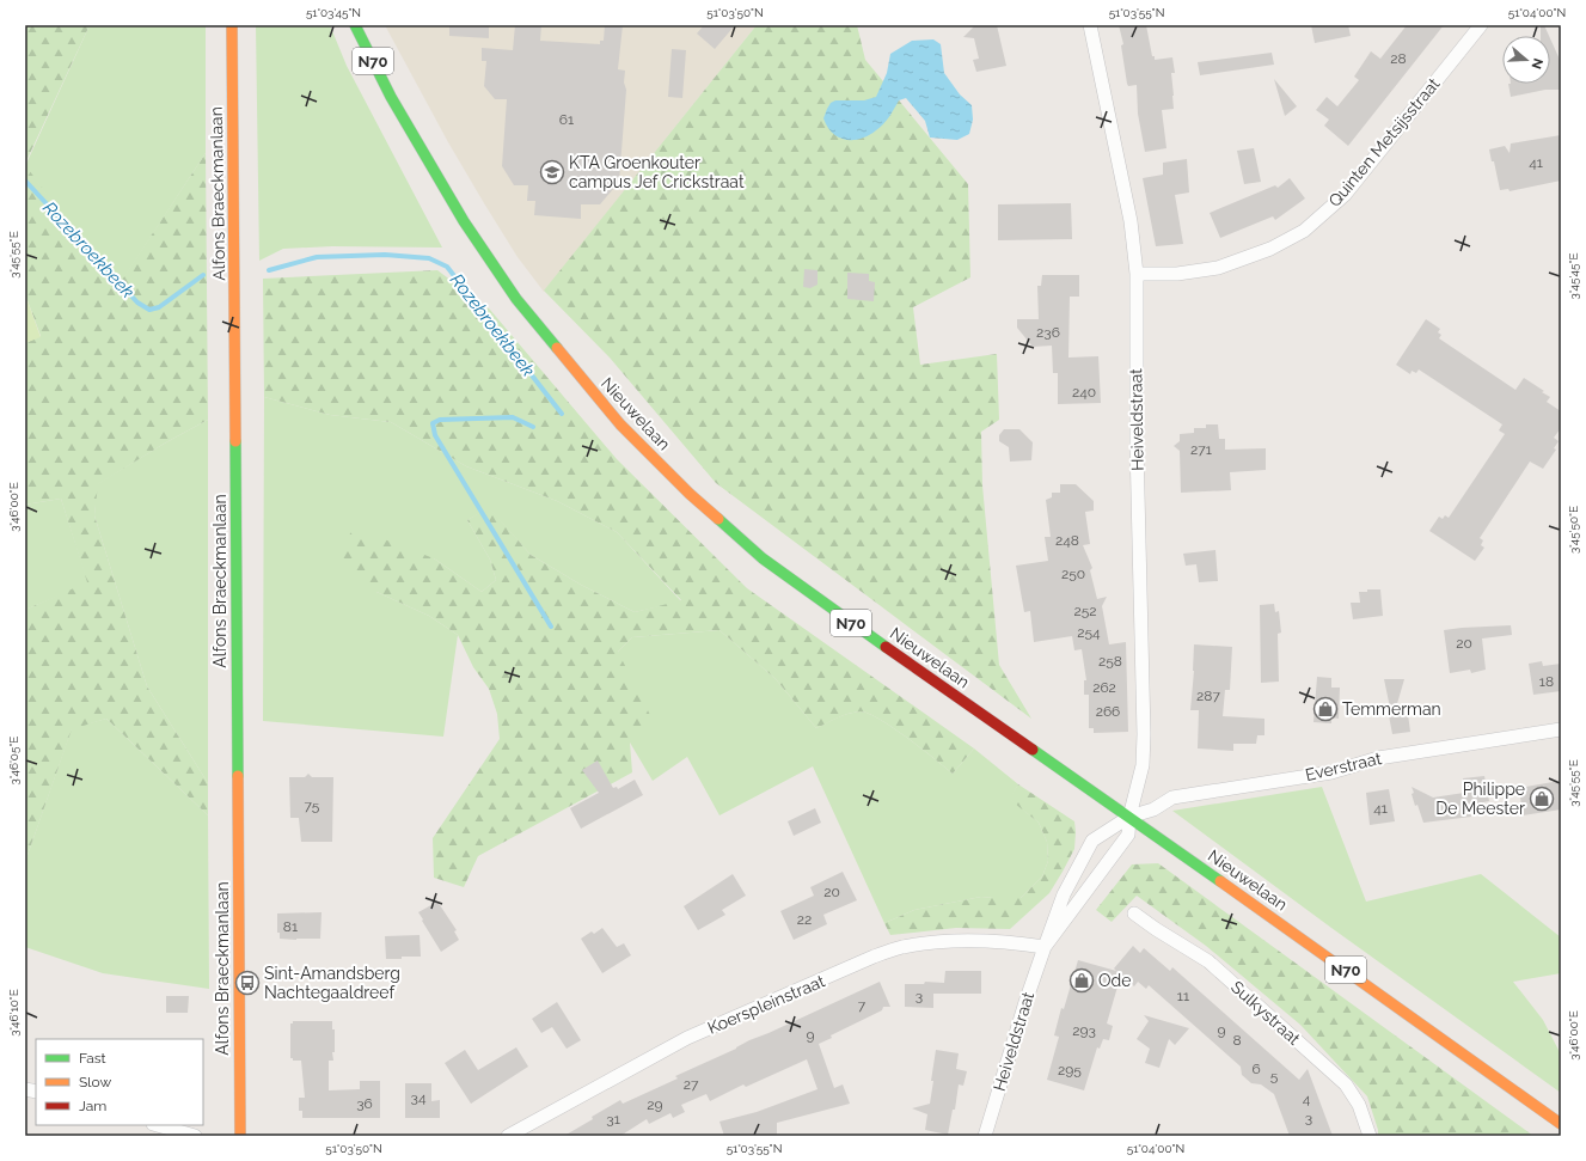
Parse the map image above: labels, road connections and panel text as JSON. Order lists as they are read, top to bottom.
{
  "streets": {
    "main road": ["N70", "Alfons Braeckmanlaan", "Nieuwelaan"],
    "street": [
      "Quinten Metsijsstraat",
      "Heiveldstraat",
      "Everstraat",
      "Koerspleinstraat",
      "Sulkystraat"
    ]
  },
  "crossings": [
    ["Quinten Metsijsstraat", "Heiveldstraat"],
    ["Nieuwelaan", "Heiveldstraat"],
    ["Nieuwelaan", "Everstraat"],
    ["Heiveldstraat", "Everstraat"],
    ["Heiveldstraat", "Koerspleinstraat"]
  ],
  "water": ["Rozebroekbeek"],
  "places": {
    "school or university": ["KTA Groenkouter campus Jef Crickstraat"],
    "shop": ["Temmerman", "Philippe De Meester", "Ode"],
    "bus stop": ["Sint-Amandsberg Nachtegaaldreef"]
  },
  "house_numbers": [
    "28",
    "61",
    "41",
    "236",
    "240",
    "271",
    "248",
    "250",
    "252",
    "254",
    "20",
    "258",
    "18",
    "262",
    "287",
    "266",
    "75",
    "41",
    "20",
    "22",
    "81",
    "3",
    "11",
    "7",
    "293",
    "9",
    "9",
    "8",
    "6",
    "295",
    "5",
    "27",
    "34",
    "4",
    "36",
    "29",
    "3",
    "31"
  ],
  "legend": ["Fast", "Slow", "Jam"],
  "north": "right",
  "coordinates": [
    "51°03'45\"N",
    "51°03'50\"N",
    "51°03'55\"N",
    "51°04'00\"N",
    "3°45'55\"E",
    "3°45'45\"E",
    "3°46'00\"E",
    "3°45'50\"E",
    "3°46'05\"E",
    "3°46'10\"E"
  ]
}
